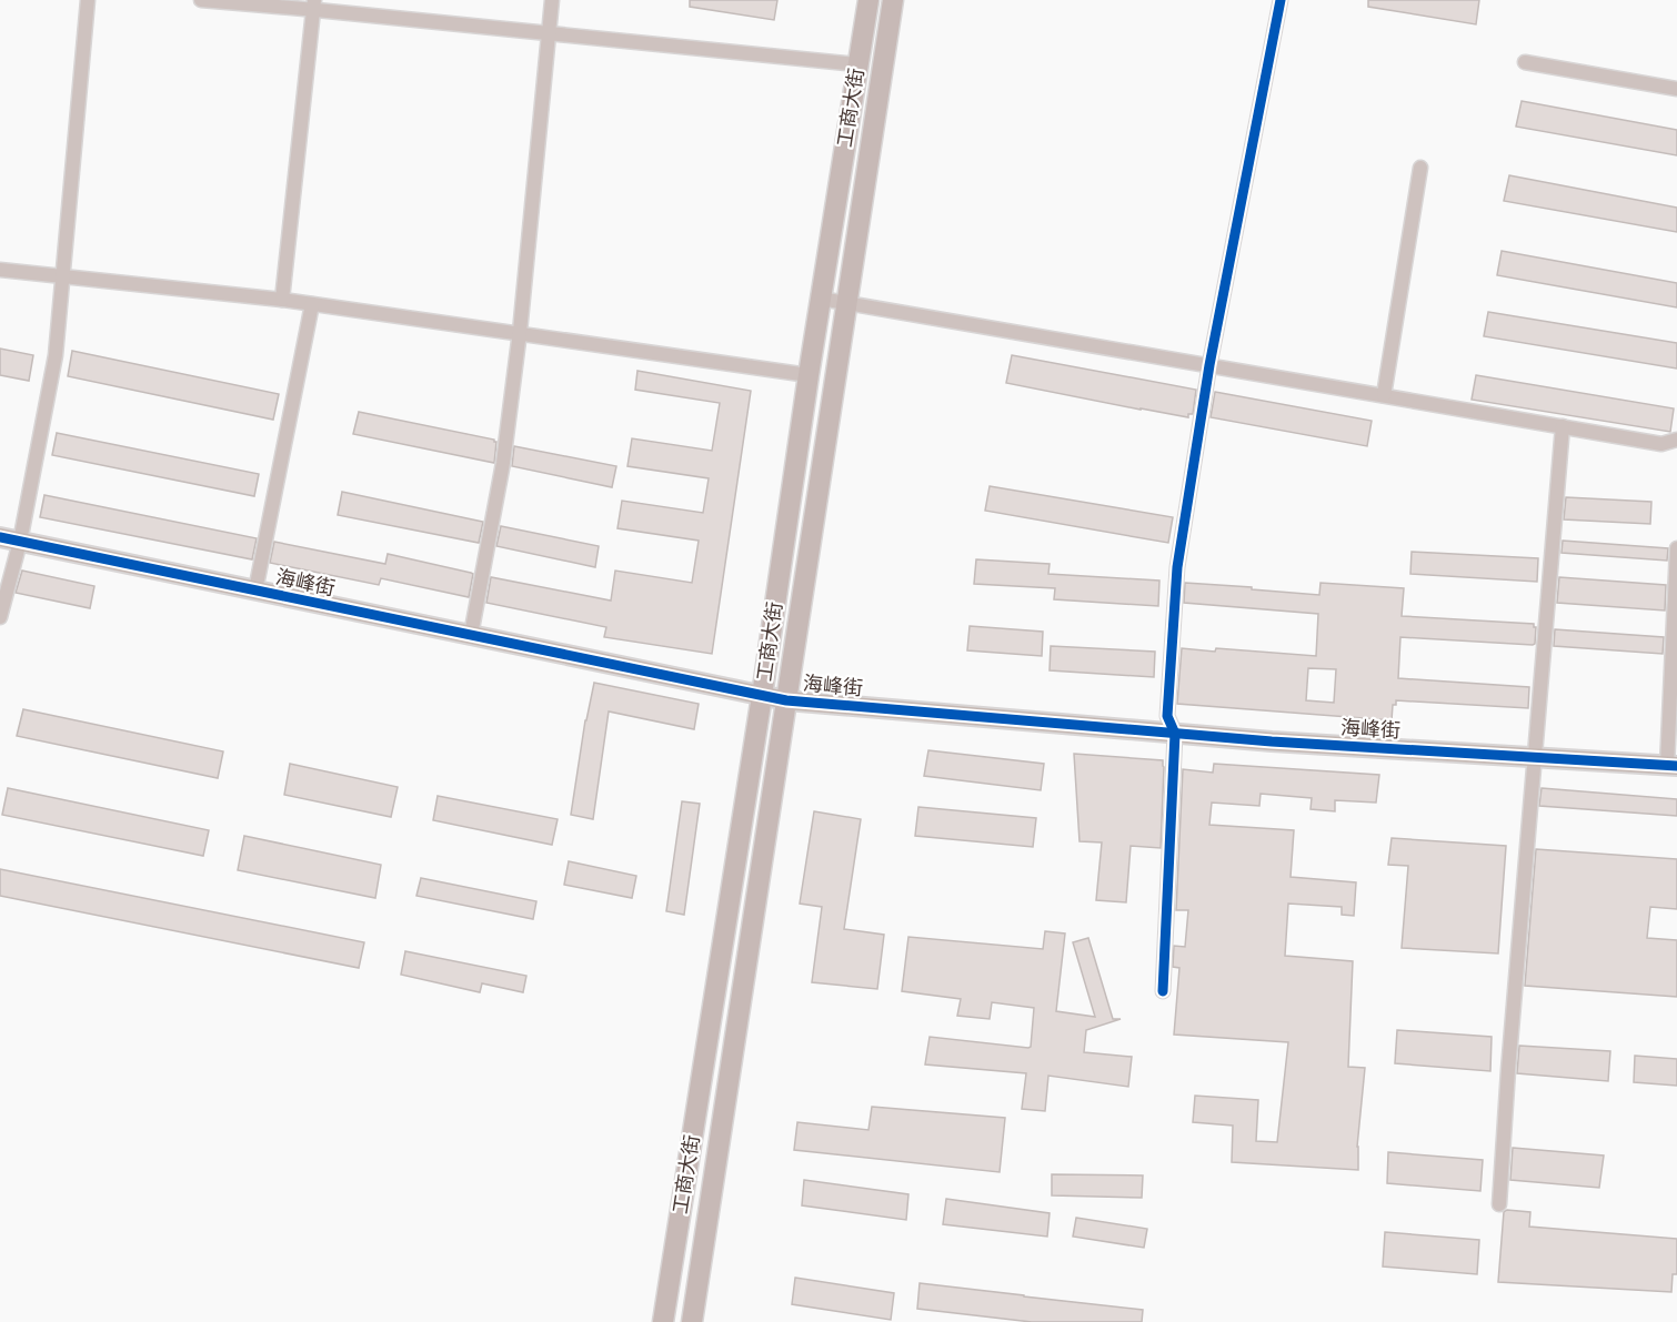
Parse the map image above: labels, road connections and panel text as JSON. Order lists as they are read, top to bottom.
{
  "streets": {
    "main road": ["工商大街"],
    "street": ["海峰街"]
  },
  "crossings": [
    ["工商大街", "海峰街"]
  ]
}
